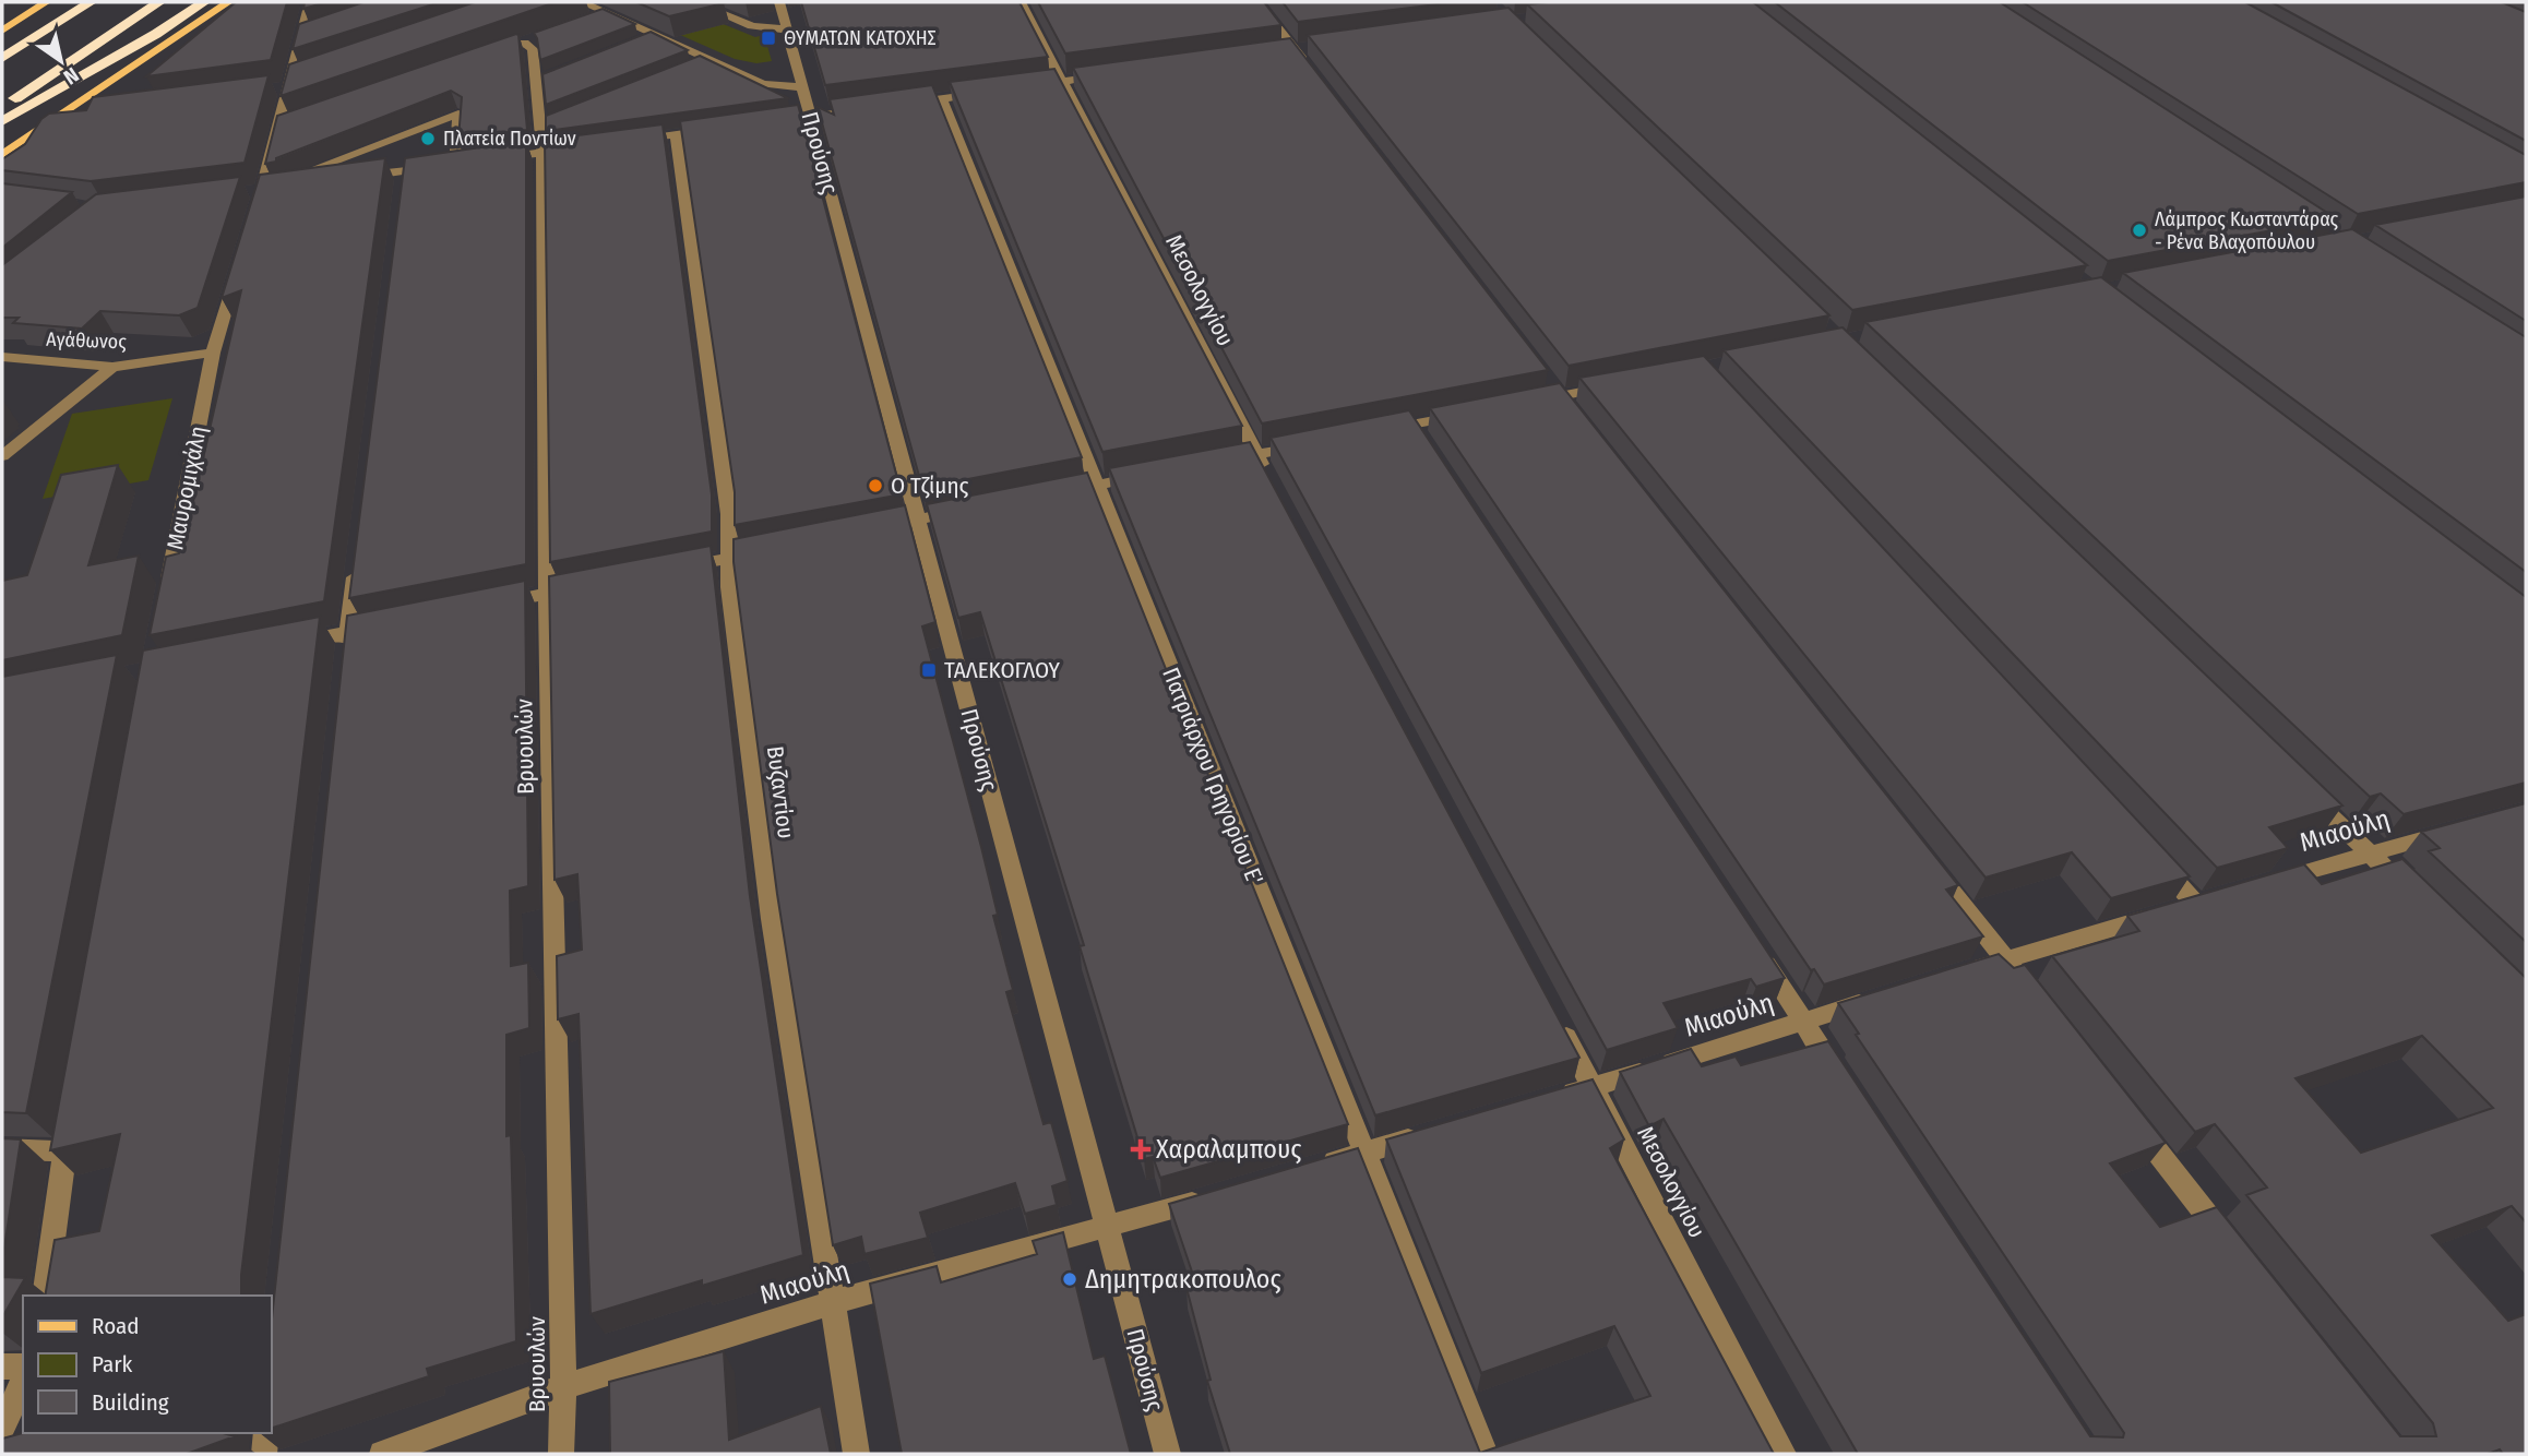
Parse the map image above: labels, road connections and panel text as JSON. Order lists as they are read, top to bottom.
{
  "streets": {
    "street": [
      "Προύσης",
      "Μεσολογγίου",
      "Αγάθωνος",
      "Μαυρομιχάλη",
      "Βρυουλών",
      "Πατριάρχου Γρηγορίου Ε'",
      "Βυζαντίου",
      "Μιαούλη"
    ]
  },
  "crossings": [
    ["Προύσης", "Μιαούλη"],
    ["Μεσολογγίου", "Μιαούλη"],
    ["Αγάθωνος", "Μαυρομιχάλη"],
    ["Βρυουλών", "Μιαούλη"],
    ["Βυζαντίου", "Μιαούλη"]
  ],
  "places": {
    "transit": ["ΘΥΜΑΤΩΝ ΚΑΤΟΧΗΣ", "ΤΑΛΕΚΟΓΛΟΥ"],
    "other": [
      "Πλατεία Ποντίων",
      "Λάμπρος Κωσταντάρας - Ρένα Βλαχοπόυλου",
      "Ο Τζίμης",
      "Δημητρακοπουλος"
    ],
    "health": ["Χαραλαμπους"]
  },
  "legend": ["Road", "Park", "Building"],
  "north": "bottom right"
}
